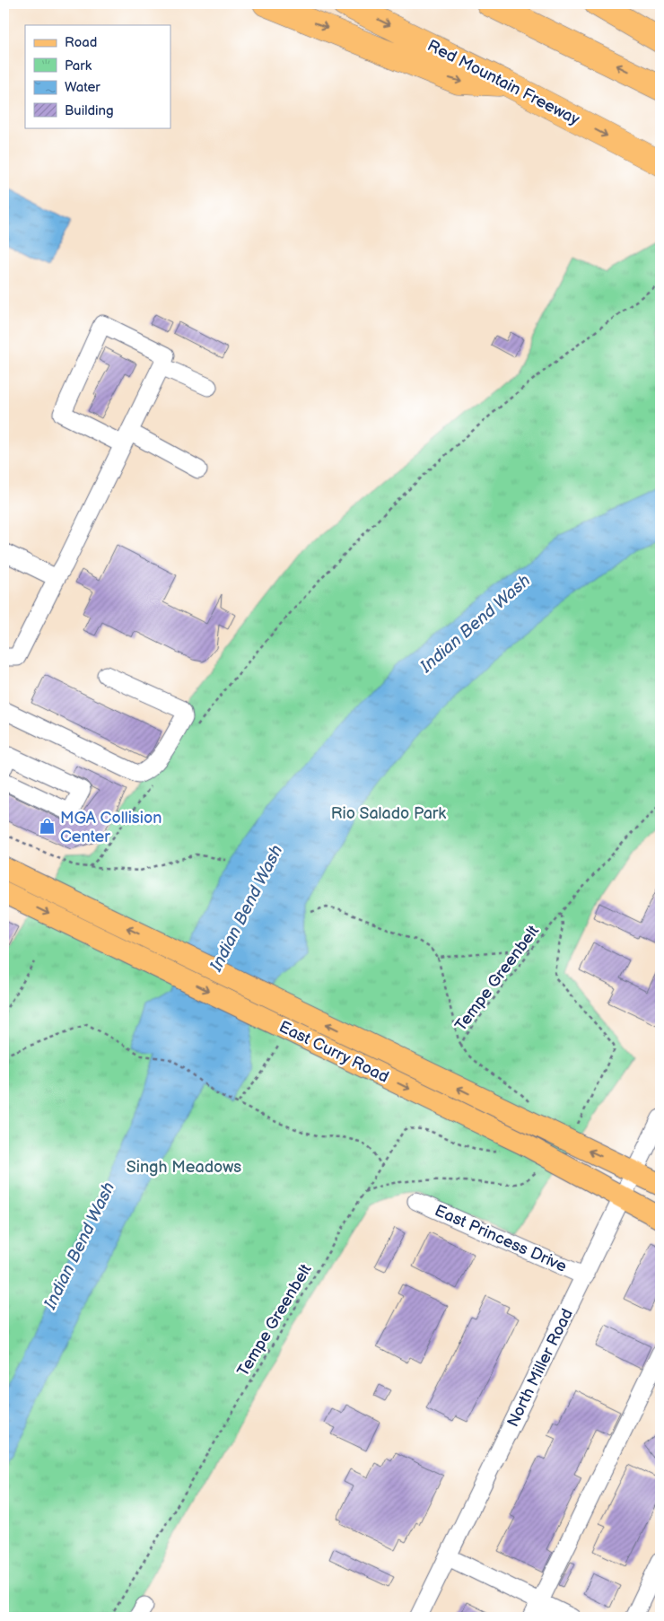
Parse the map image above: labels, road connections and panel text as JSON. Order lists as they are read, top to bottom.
{
  "streets": {
    "highway": ["Red Mountain Freeway"],
    "main road": ["East Curry Road"],
    "street": ["East Princess Drive", "North Miller Road"],
    "path": ["Tempe Greenbelt"]
  },
  "crossings": [
    ["East Curry Road", "North Miller Road"],
    ["East Princess Drive", "North Miller Road"]
  ],
  "water": ["Indian Bend Wash"],
  "parks": ["Rio Salado Park", "Singh Meadows"],
  "places": {
    "shop": ["MGA Collision Center"]
  },
  "legend": [
    "Road",
    "Park",
    "Water",
    "Building"
  ]
}
